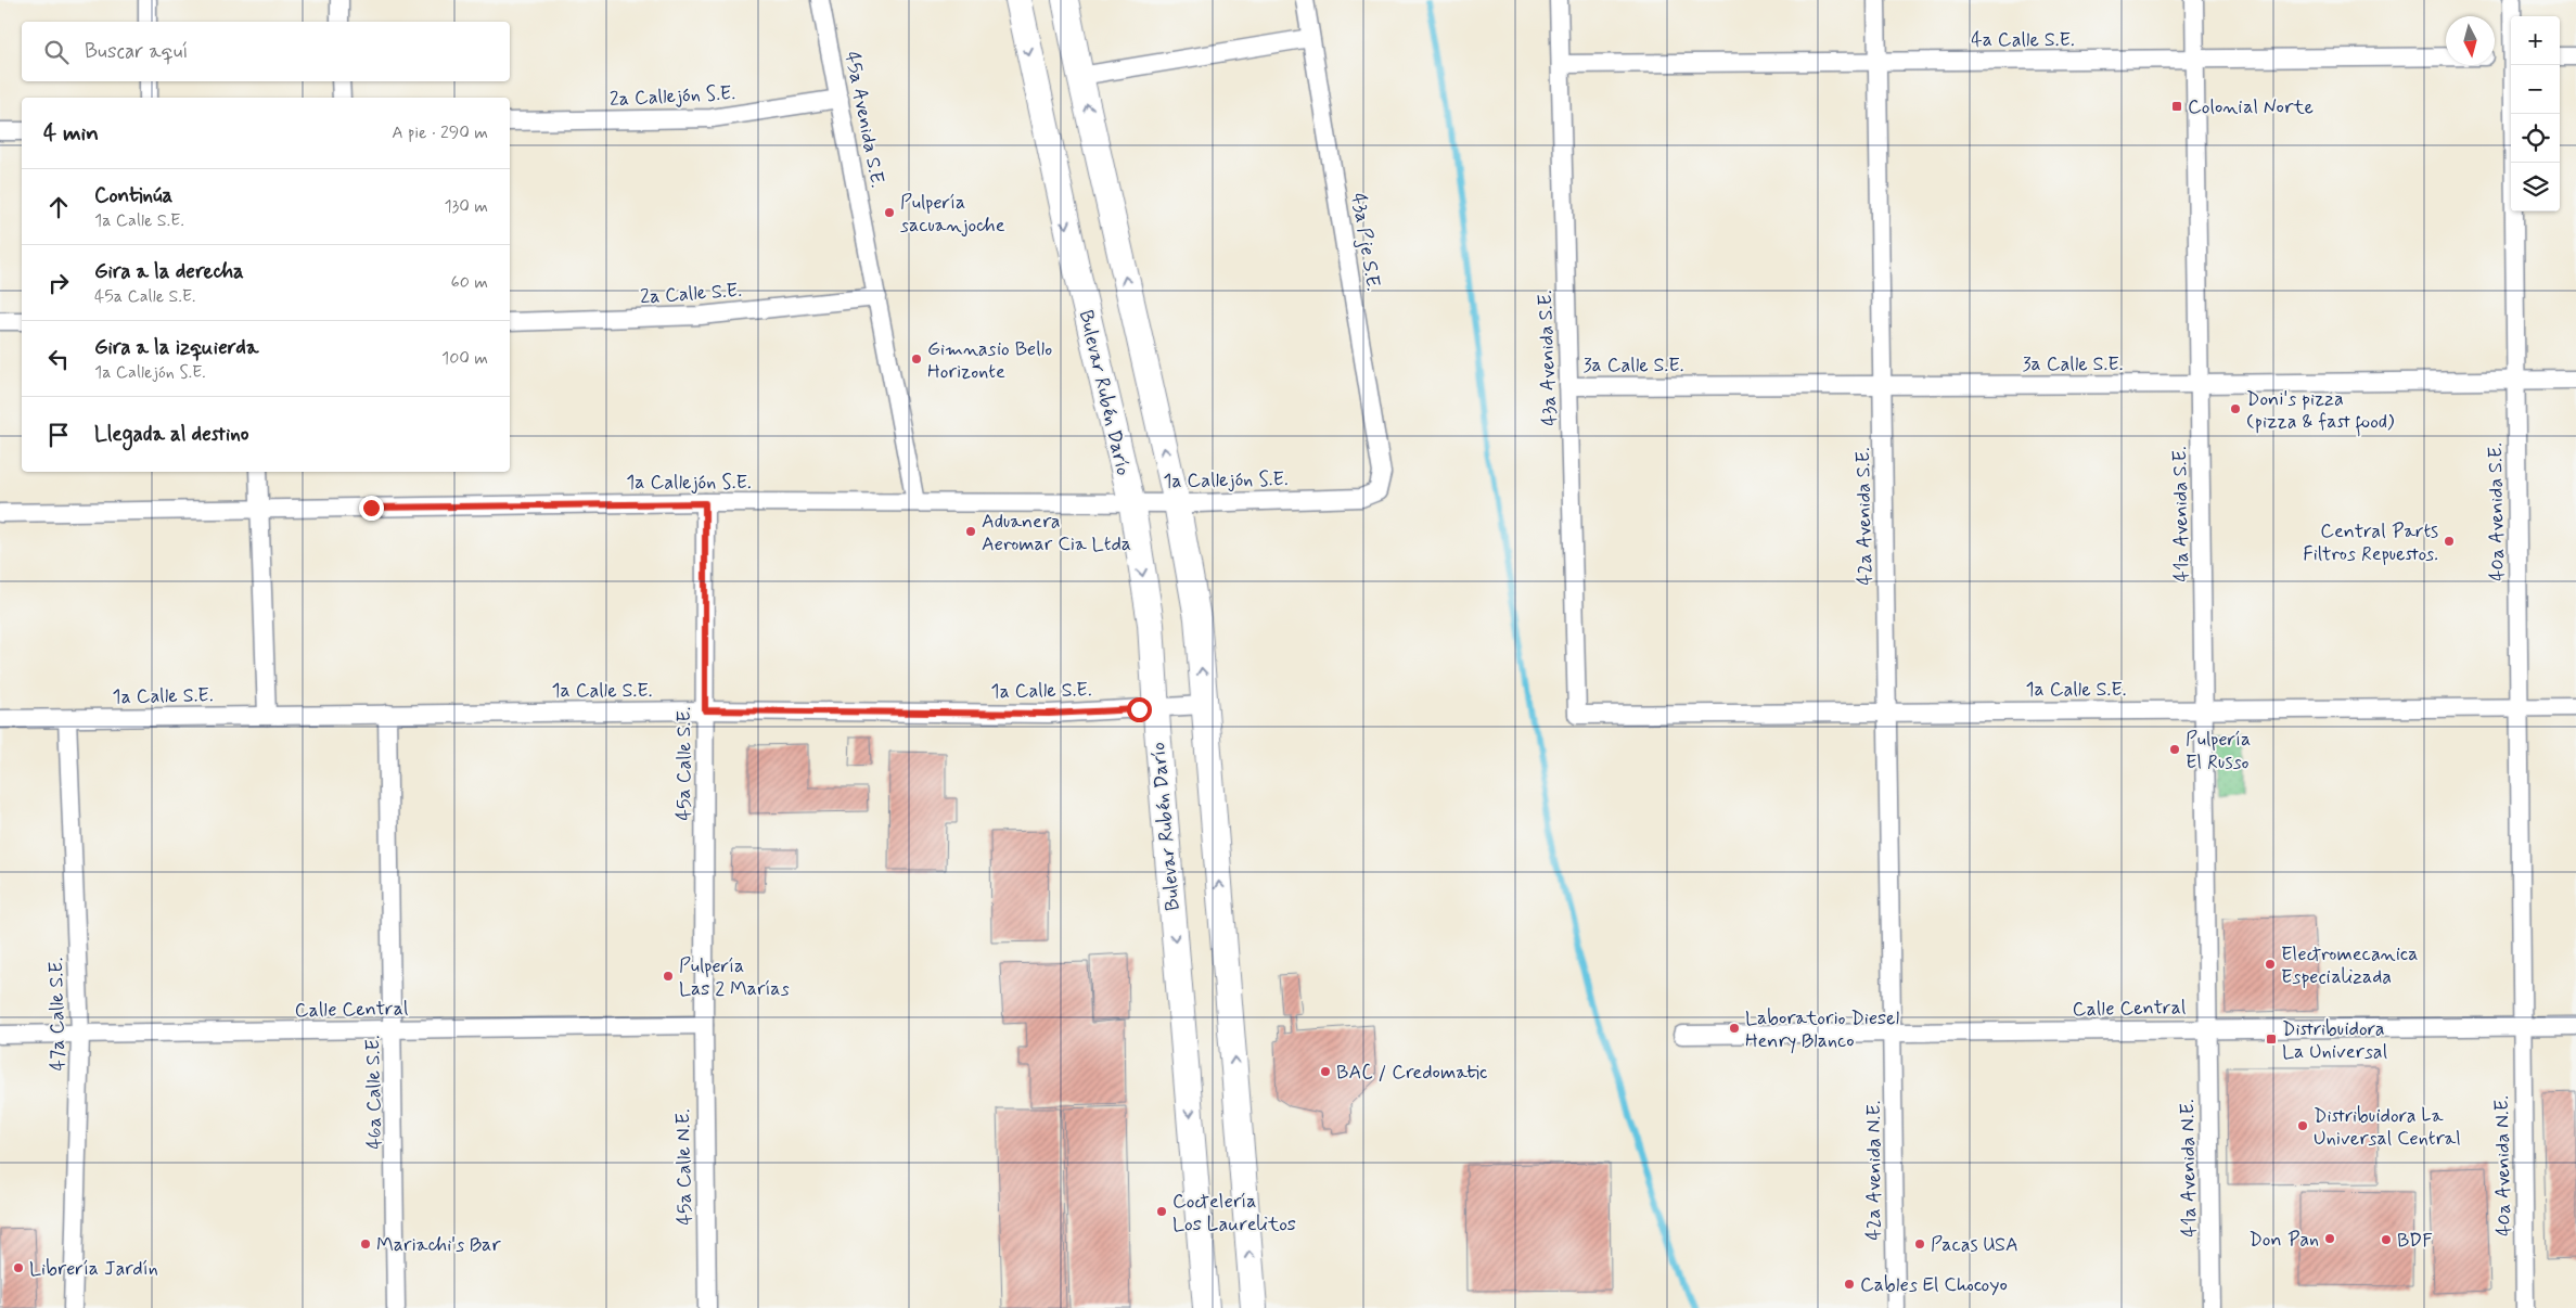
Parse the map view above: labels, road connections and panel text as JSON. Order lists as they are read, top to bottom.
{
  "streets": {
    "street": [
      "4a Calle S.E.",
      "2a Callejón S.E.",
      "45a Avenida S.E.",
      "43a Pje S.E.",
      "2a Calle S.E.",
      "43a Avenida S.E.",
      "3a Calle S.E.",
      "Bulevar Rubén Darío",
      "1a Callejón S.E.",
      "40a Avenida S.E.",
      "41a Avenida S.E.",
      "42a Avenida S.E.",
      "1a Calle S.E.",
      "45a Calle S.E.",
      "Calle Central",
      "47a Calle S.E.",
      "46a Calle S.E.",
      "40a Avenida N.E.",
      "45a Calle N.E.",
      "41a Avenida N.E.",
      "42a Avenida N.E."
    ]
  },
  "crossings": [
    ["4a Calle S.E.", "43a Avenida S.E."],
    ["4a Calle S.E.", "41a Avenida S.E."],
    ["4a Calle S.E.", "42a Avenida S.E."],
    ["2a Callejón S.E.", "45a Avenida S.E."],
    ["45a Avenida S.E.", "2a Calle S.E."],
    ["45a Avenida S.E.", "1a Callejón S.E."],
    ["43a Pje S.E.", "1a Callejón S.E."],
    ["43a Avenida S.E.", "3a Calle S.E."],
    ["43a Avenida S.E.", "1a Calle S.E."],
    ["3a Calle S.E.", "40a Avenida S.E."],
    ["3a Calle S.E.", "41a Avenida S.E."],
    ["3a Calle S.E.", "42a Avenida S.E."],
    ["Bulevar Rubén Darío", "1a Callejón S.E."],
    ["Bulevar Rubén Darío", "1a Calle S.E."],
    ["1a Callejón S.E.", "45a Calle S.E."],
    ["40a Avenida S.E.", "1a Calle S.E."],
    ["40a Avenida S.E.", "Calle Central"],
    ["40a Avenida S.E.", "40a Avenida N.E."],
    ["41a Avenida S.E.", "1a Calle S.E."],
    ["41a Avenida S.E.", "Calle Central"],
    ["41a Avenida S.E.", "41a Avenida N.E."],
    ["42a Avenida S.E.", "1a Calle S.E."],
    ["42a Avenida S.E.", "Calle Central"],
    ["42a Avenida S.E.", "42a Avenida N.E."],
    ["1a Calle S.E.", "45a Calle S.E."],
    ["1a Calle S.E.", "47a Calle S.E."],
    ["1a Calle S.E.", "46a Calle S.E."],
    ["45a Calle S.E.", "Calle Central"],
    ["45a Calle S.E.", "45a Calle N.E."],
    ["Calle Central", "47a Calle S.E."],
    ["Calle Central", "46a Calle S.E."],
    ["Calle Central", "40a Avenida N.E."],
    ["Calle Central", "45a Calle N.E."],
    ["Calle Central", "41a Avenida N.E."],
    ["Calle Central", "42a Avenida N.E."]
  ],
  "places": {
    "transit": ["Colonial Norte", "Distribuidora La Universal"],
    "other": [
      "Pulpería sacuanjoche",
      "Gimnasio Bello Horizonte",
      "Doni's pizza (pizza & fast food)",
      "Aduanera Aeromar Cia Ltda",
      "Central Parts Filtros Repuestos.",
      "Pulpería El Russo",
      "Electromecanica Especializada",
      "Pulpería Las 2 Marías",
      "Laboratorio Diesel Henry Blanco",
      "BAC / Credomatic",
      "Distribuidora La Universal Central",
      "Coctelería Los Laurelitos",
      "Don Pan",
      "BDF",
      "Mariachi's Bar",
      "Pacas USA",
      "Librería Jardín",
      "Cables El Chocoyo"
    ]
  },
  "north": "bottom",
  "page": {
    "map_buttons": ["+", "−"],
    "search": "Buscar aquí",
    "heading": ["4 min", "A pie · 290 m"],
    "list": [
      ["Continúa", "1a Calle S.E.", "130 m"],
      ["Gira a la derecha", "45a Calle S.E.", "60 m"],
      ["Gira a la izquierda", "1a Callejón S.E.", "100 m"],
      "Llegada al destino"
    ]
  }
}
